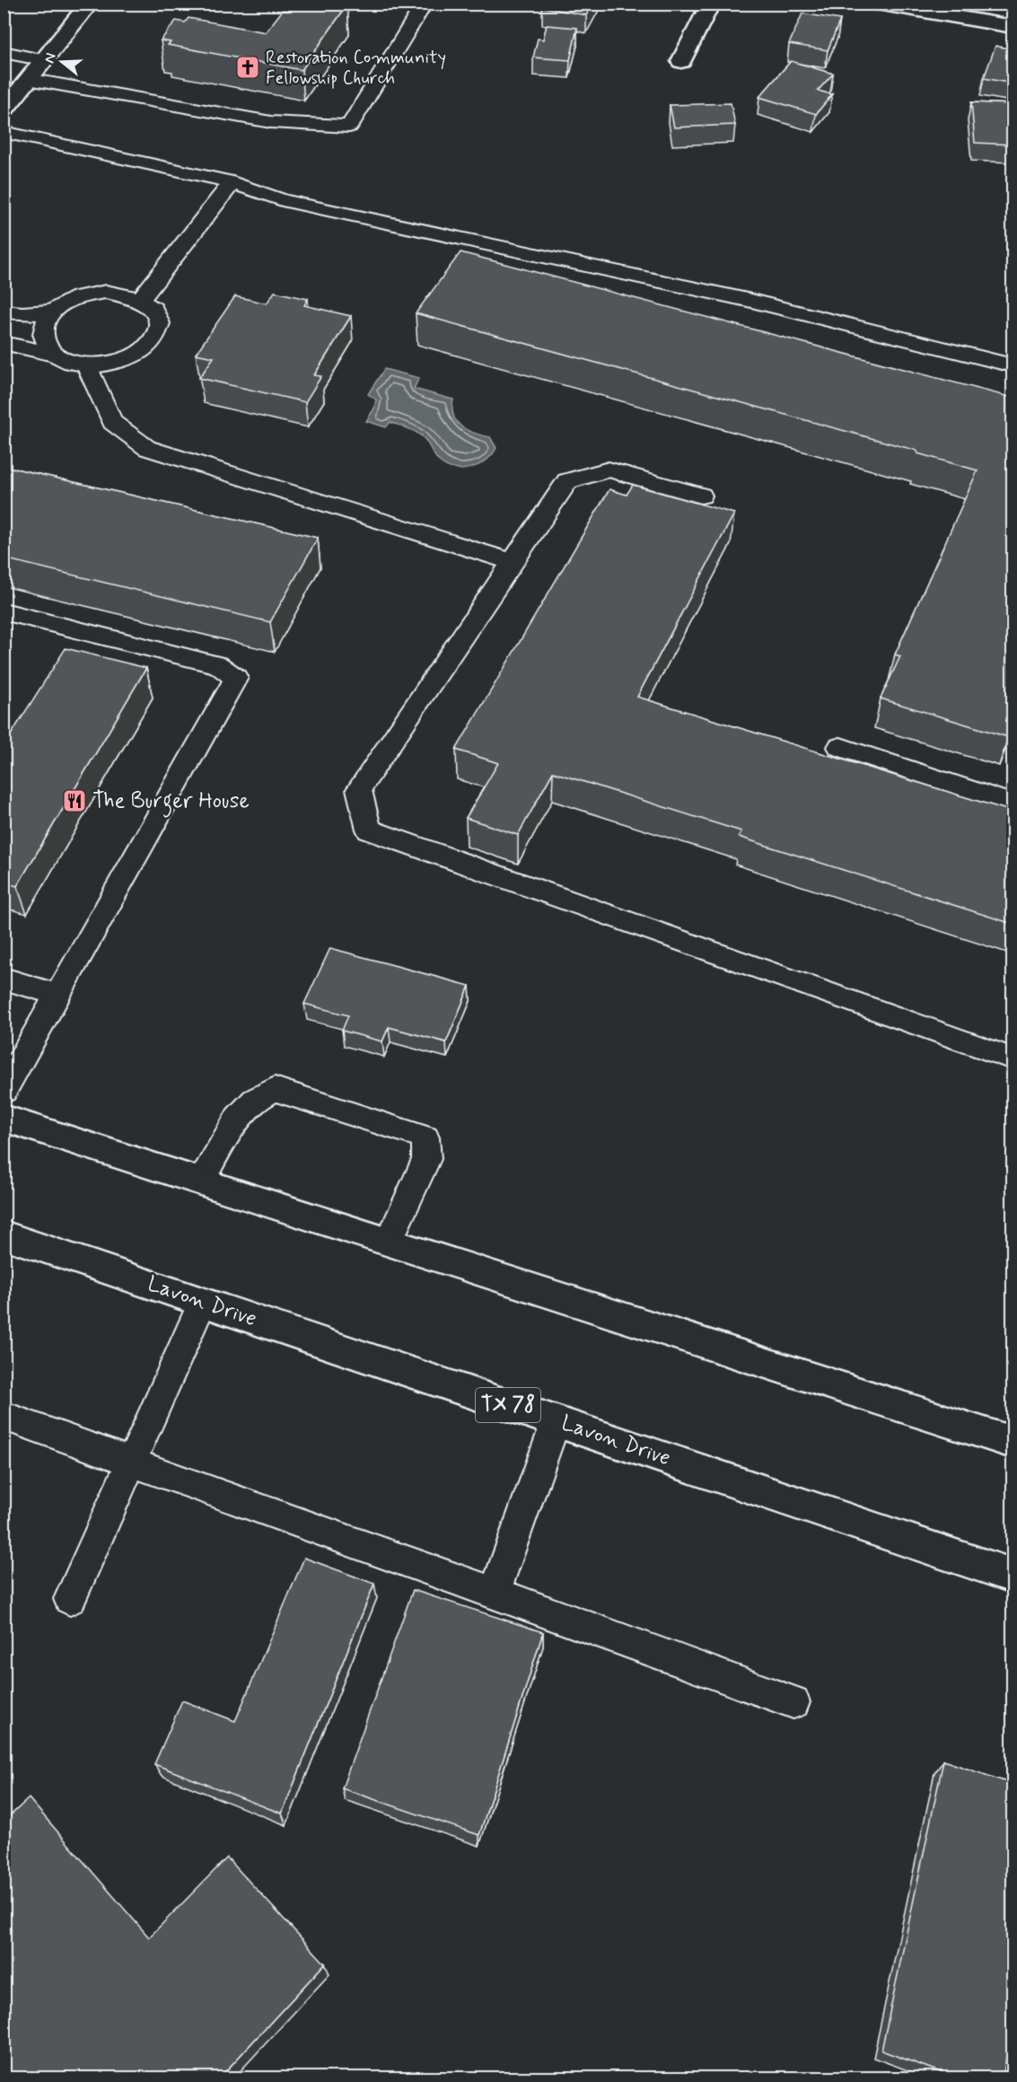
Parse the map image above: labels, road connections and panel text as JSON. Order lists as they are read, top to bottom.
{
  "streets": {
    "main road": ["Lavon Drive", "TX 78"]
  },
  "places": {
    "church": ["Restoration Community Fellowship Church"],
    "restaurant": ["The Burger House"]
  },
  "north": "left"
}
